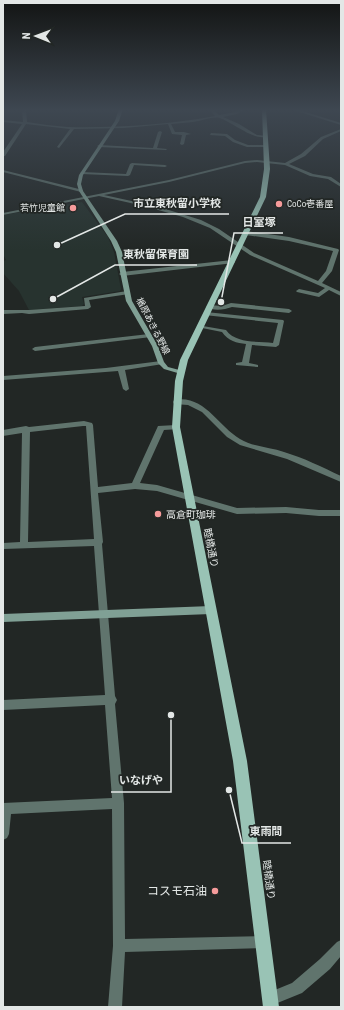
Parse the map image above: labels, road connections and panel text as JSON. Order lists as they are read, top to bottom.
{
  "streets": {
    "main road": ["楢原あきる野線", "睦橋通り"]
  },
  "crossings": [
    ["楢原あきる野線", "睦橋通り"]
  ],
  "places": [
    "CoCo壱番屋",
    "若竹児童館",
    "市立東秋留小学校",
    "東秋留保育園",
    "日室塚",
    "高倉町珈琲",
    "いなげや",
    "東雨間",
    "コスモ石油"
  ],
  "north": "left"
}
